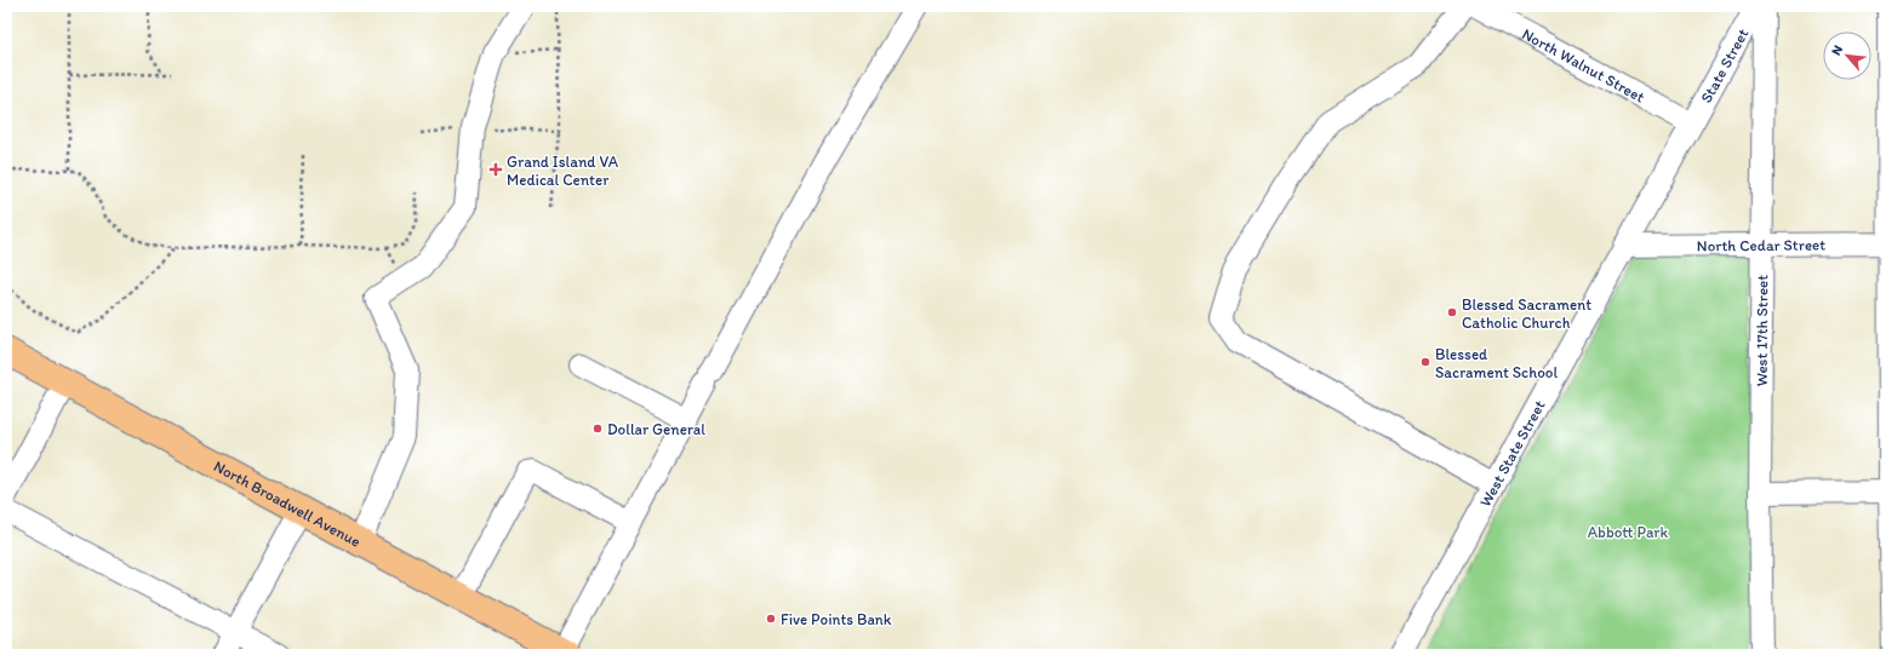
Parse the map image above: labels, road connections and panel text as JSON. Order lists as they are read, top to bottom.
{
  "streets": {
    "main road": ["North Broadwell Avenue"],
    "street": [
      "State Street",
      "North Walnut Street",
      "North Cedar Street",
      "West 17th Street",
      "West State Street"
    ]
  },
  "crossings": [
    ["State Street", "North Walnut Street"],
    ["State Street", "West State Street"],
    ["North Walnut Street", "West State Street"],
    ["North Cedar Street", "West 17th Street"],
    ["North Cedar Street", "West State Street"]
  ],
  "parks": ["Abbott Park"],
  "places": {
    "health": ["Grand Island VA Medical Center"],
    "other": [
      "Blessed Sacrament Catholic Church",
      "Blessed Sacrament School",
      "Dollar General",
      "Five Points Bank"
    ]
  },
  "north": "top left"
}
